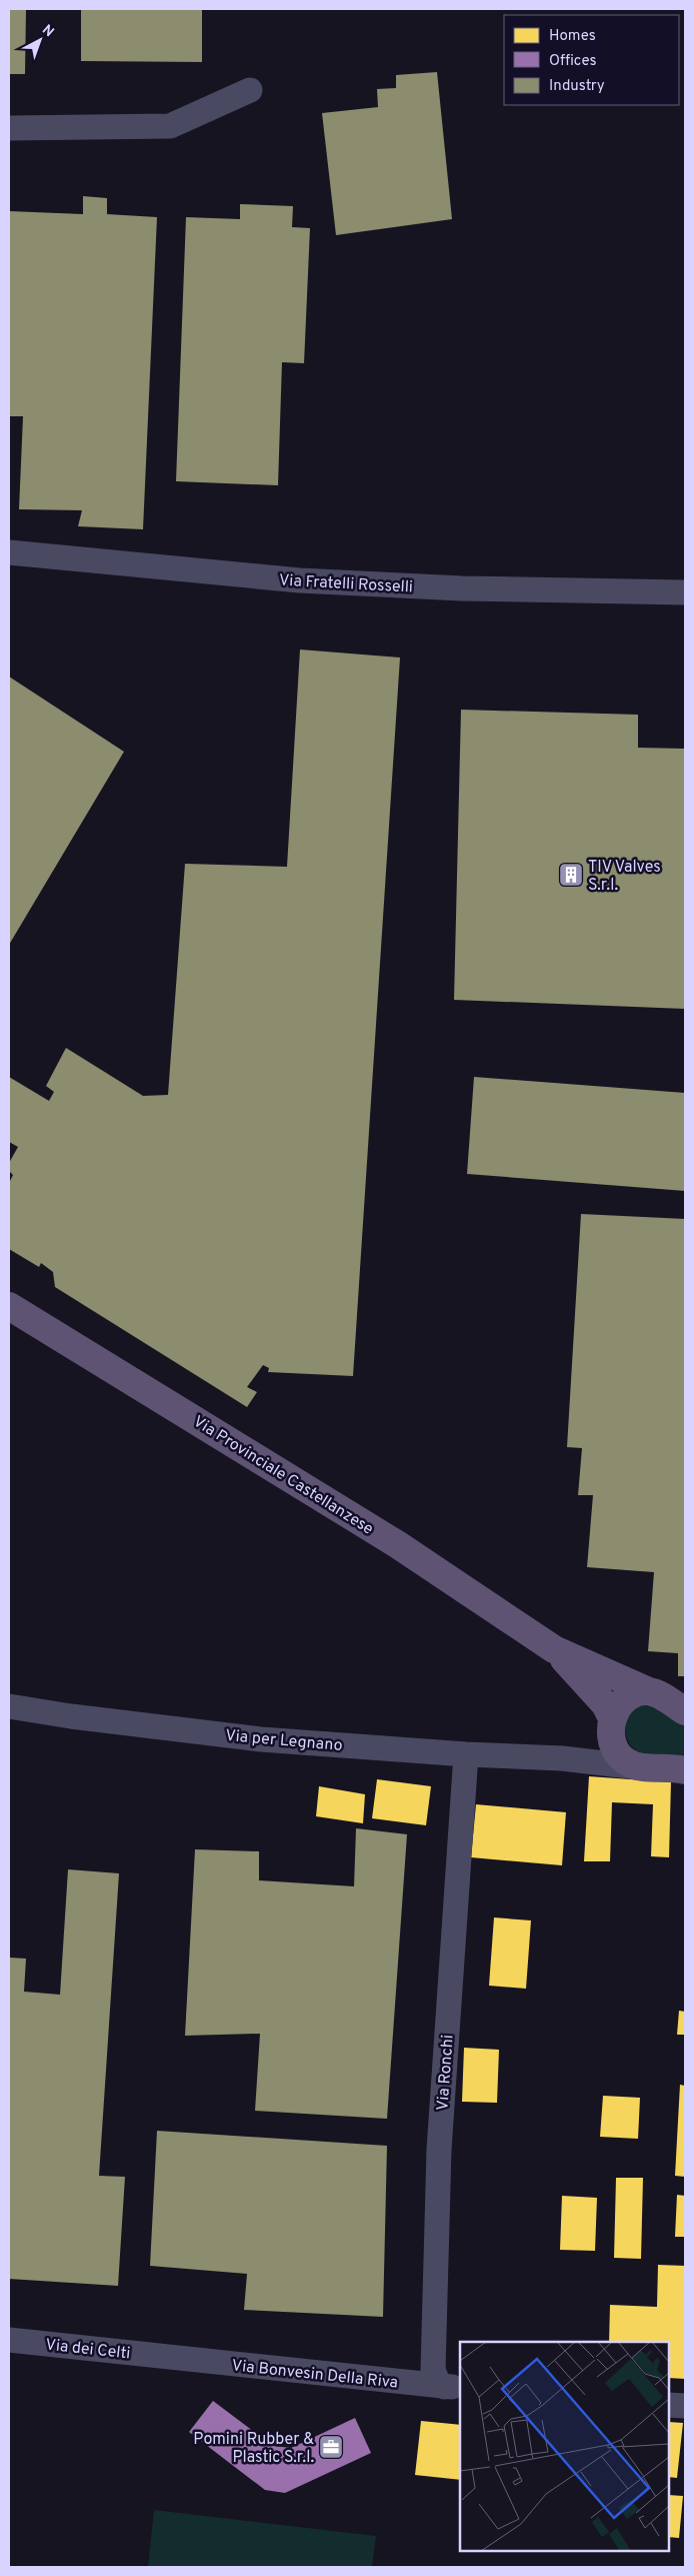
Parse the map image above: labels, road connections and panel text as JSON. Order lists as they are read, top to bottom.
{
  "streets": {
    "main road": ["Via Provinciale Castellanzese"],
    "street": [
      "Via Fratelli Rosselli",
      "Via per Legnano",
      "Via Ronchi",
      "Via dei Celti",
      "Via Bonvesin Della Riva"
    ]
  },
  "crossings": [
    ["Via Provinciale Castellanzese", "Via per Legnano"],
    ["Via per Legnano", "Via Ronchi"],
    ["Via Ronchi", "Via Bonvesin Della Riva"],
    ["Via dei Celti", "Via Bonvesin Della Riva"]
  ],
  "places": {
    "building": ["TIV Valves S.r.l."],
    "office": ["Pomini Rubber & Plastic S.r.l."]
  },
  "legend": ["Homes", "Offices", "Industry"],
  "north": "top right"
}
